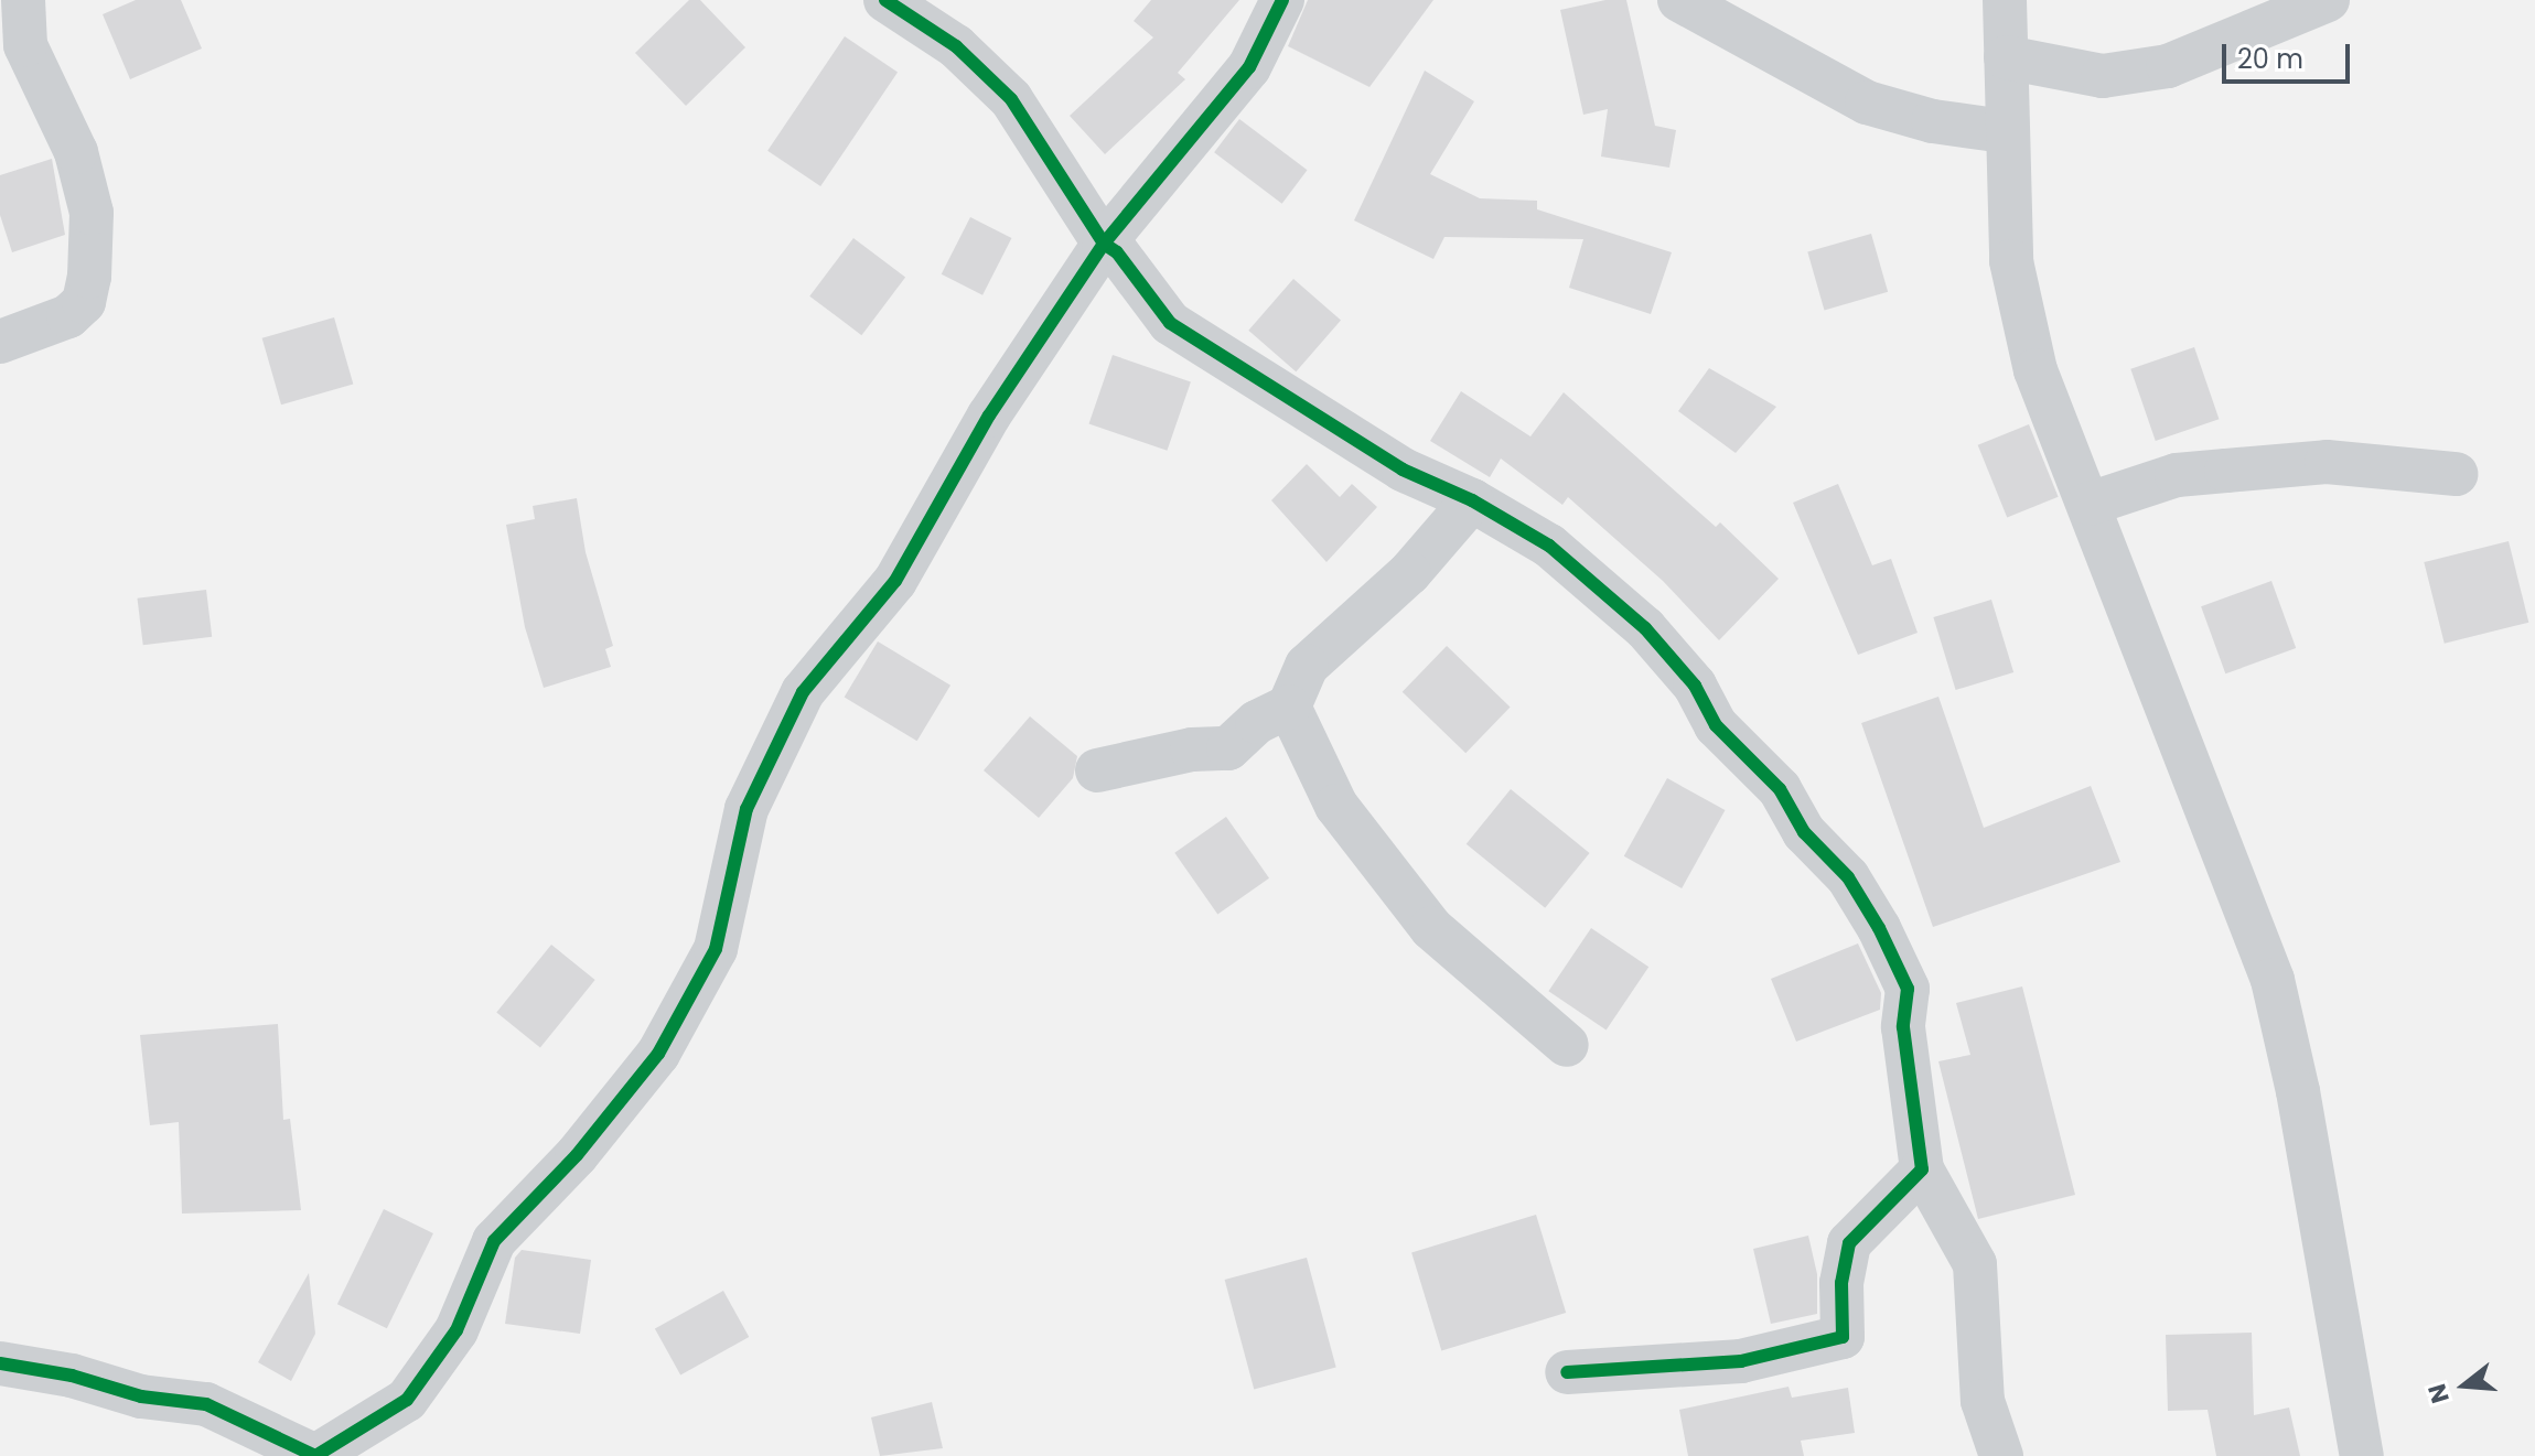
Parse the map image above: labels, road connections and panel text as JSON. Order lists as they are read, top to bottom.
{
  "scale_bar": "20 m",
  "north": "left"
}
